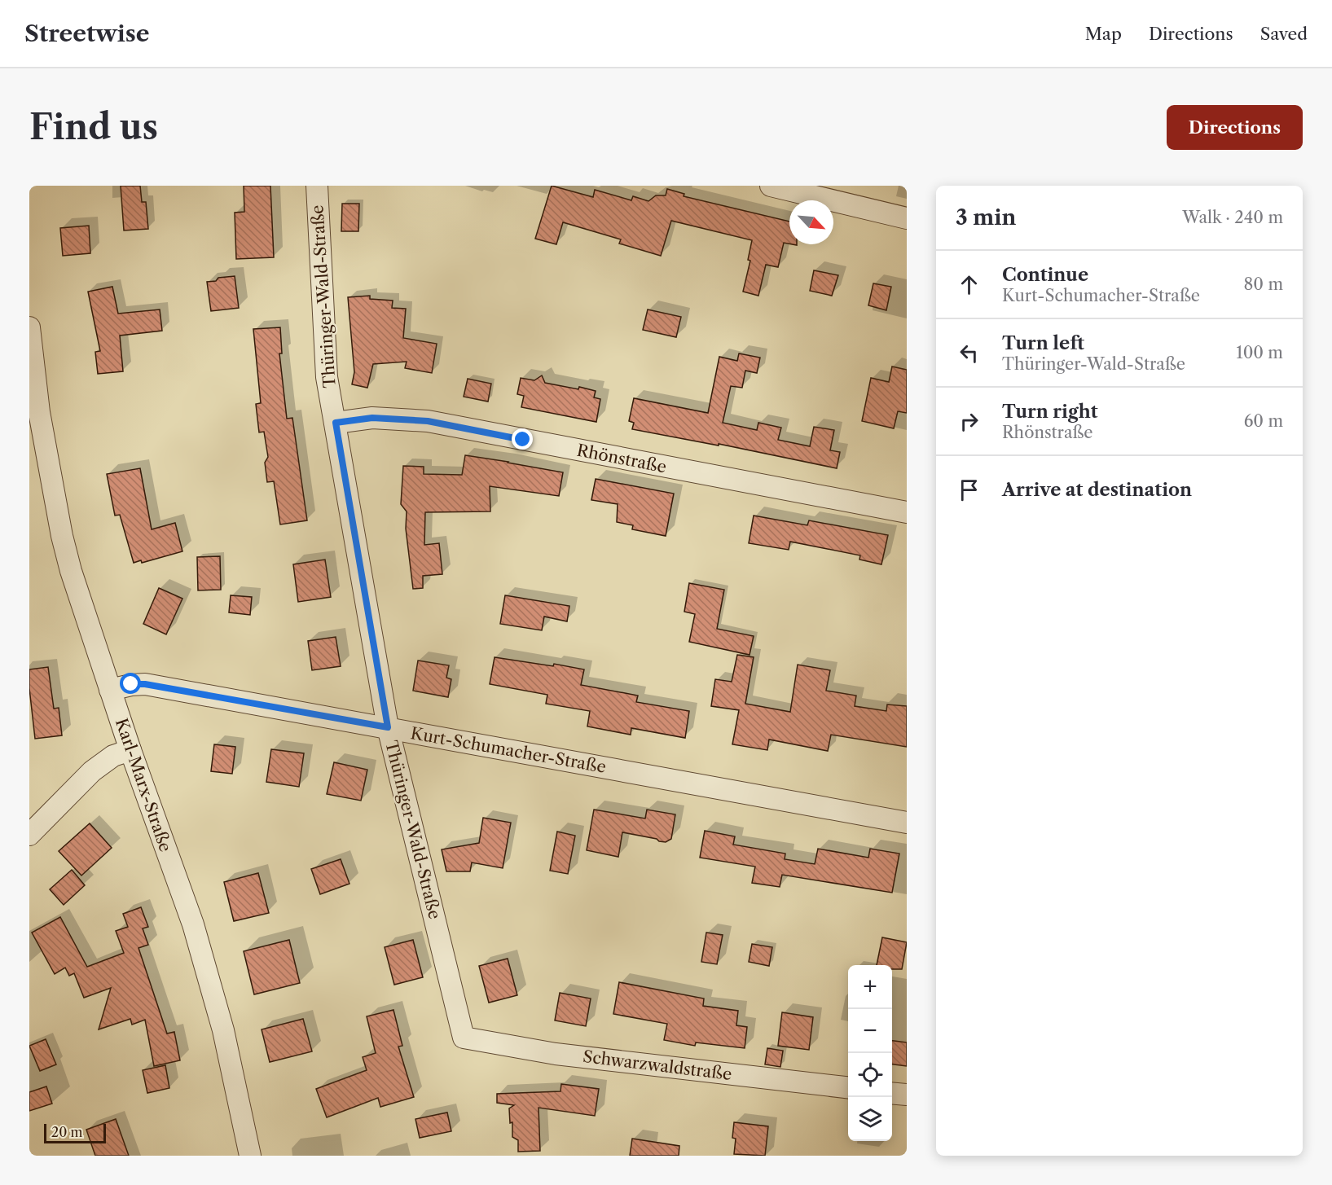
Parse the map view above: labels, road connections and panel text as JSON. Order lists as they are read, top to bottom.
{
  "streets": {
    "street": [
      "Thüringer-Wald-Straße",
      "Rhönstraße",
      "Kurt-Schumacher-Straße",
      "Karl-Marx-Straße",
      "Schwarzwaldstraße"
    ]
  },
  "crossings": [
    ["Thüringer-Wald-Straße", "Rhönstraße"],
    ["Thüringer-Wald-Straße", "Kurt-Schumacher-Straße"],
    ["Thüringer-Wald-Straße", "Schwarzwaldstraße"],
    ["Kurt-Schumacher-Straße", "Karl-Marx-Straße"]
  ],
  "scale_bar": "20 m",
  "north": "bottom right",
  "page": {
    "header": "Streetwise",
    "nav": ["Map", "Directions", "Saved"],
    "buttons": "Directions",
    "title": "Find us",
    "heading": ["3 min", "Walk · 240 m"],
    "list": [
      ["Continue", "Kurt-Schumacher-Straße", "80 m"],
      ["Turn left", "Thüringer-Wald-Straße", "100 m"],
      ["Turn right", "Rhönstraße", "60 m"],
      "Arrive at destination"
    ],
    "map_buttons": ["+", "−"],
    "scale": "20 m"
  }
}
